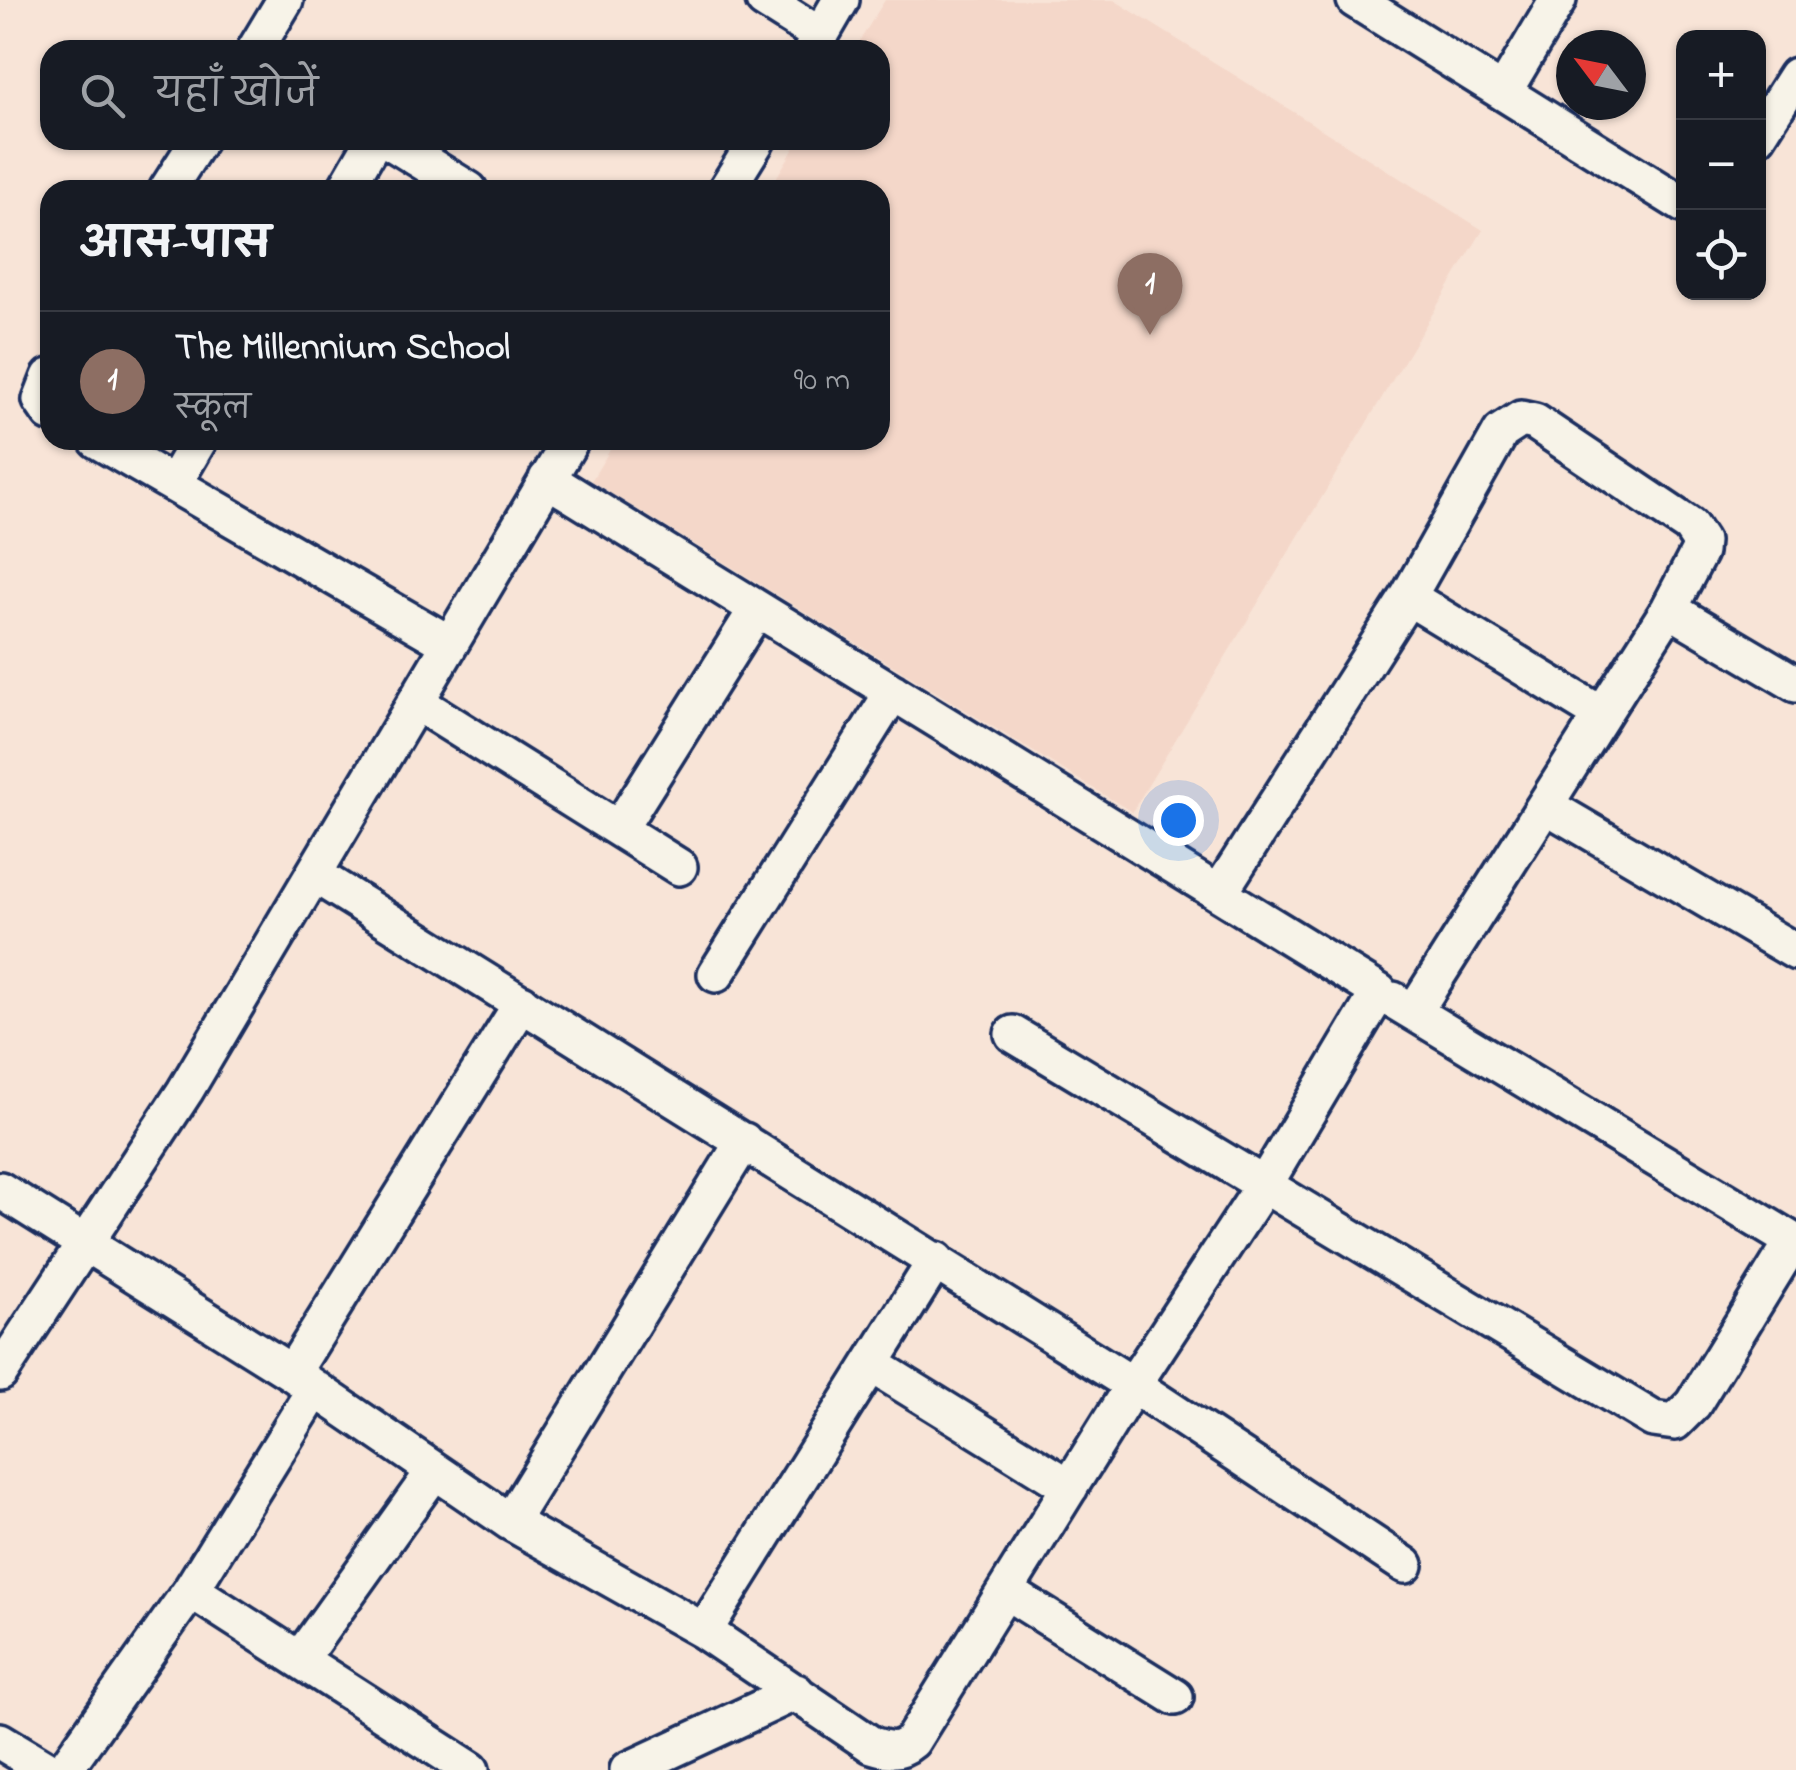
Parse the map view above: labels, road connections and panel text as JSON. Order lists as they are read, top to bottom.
{
  "north": "top left",
  "page": {
    "map_buttons": ["+", "−"],
    "search": "यहाँ खोजें",
    "heading": "आस-पास",
    "pins": "1",
    "list": [
      {
        "mark": "1",
        "name": "The Millennium School",
        "note": "स्कूल",
        "value": "90 m"
      }
    ]
  }
}
